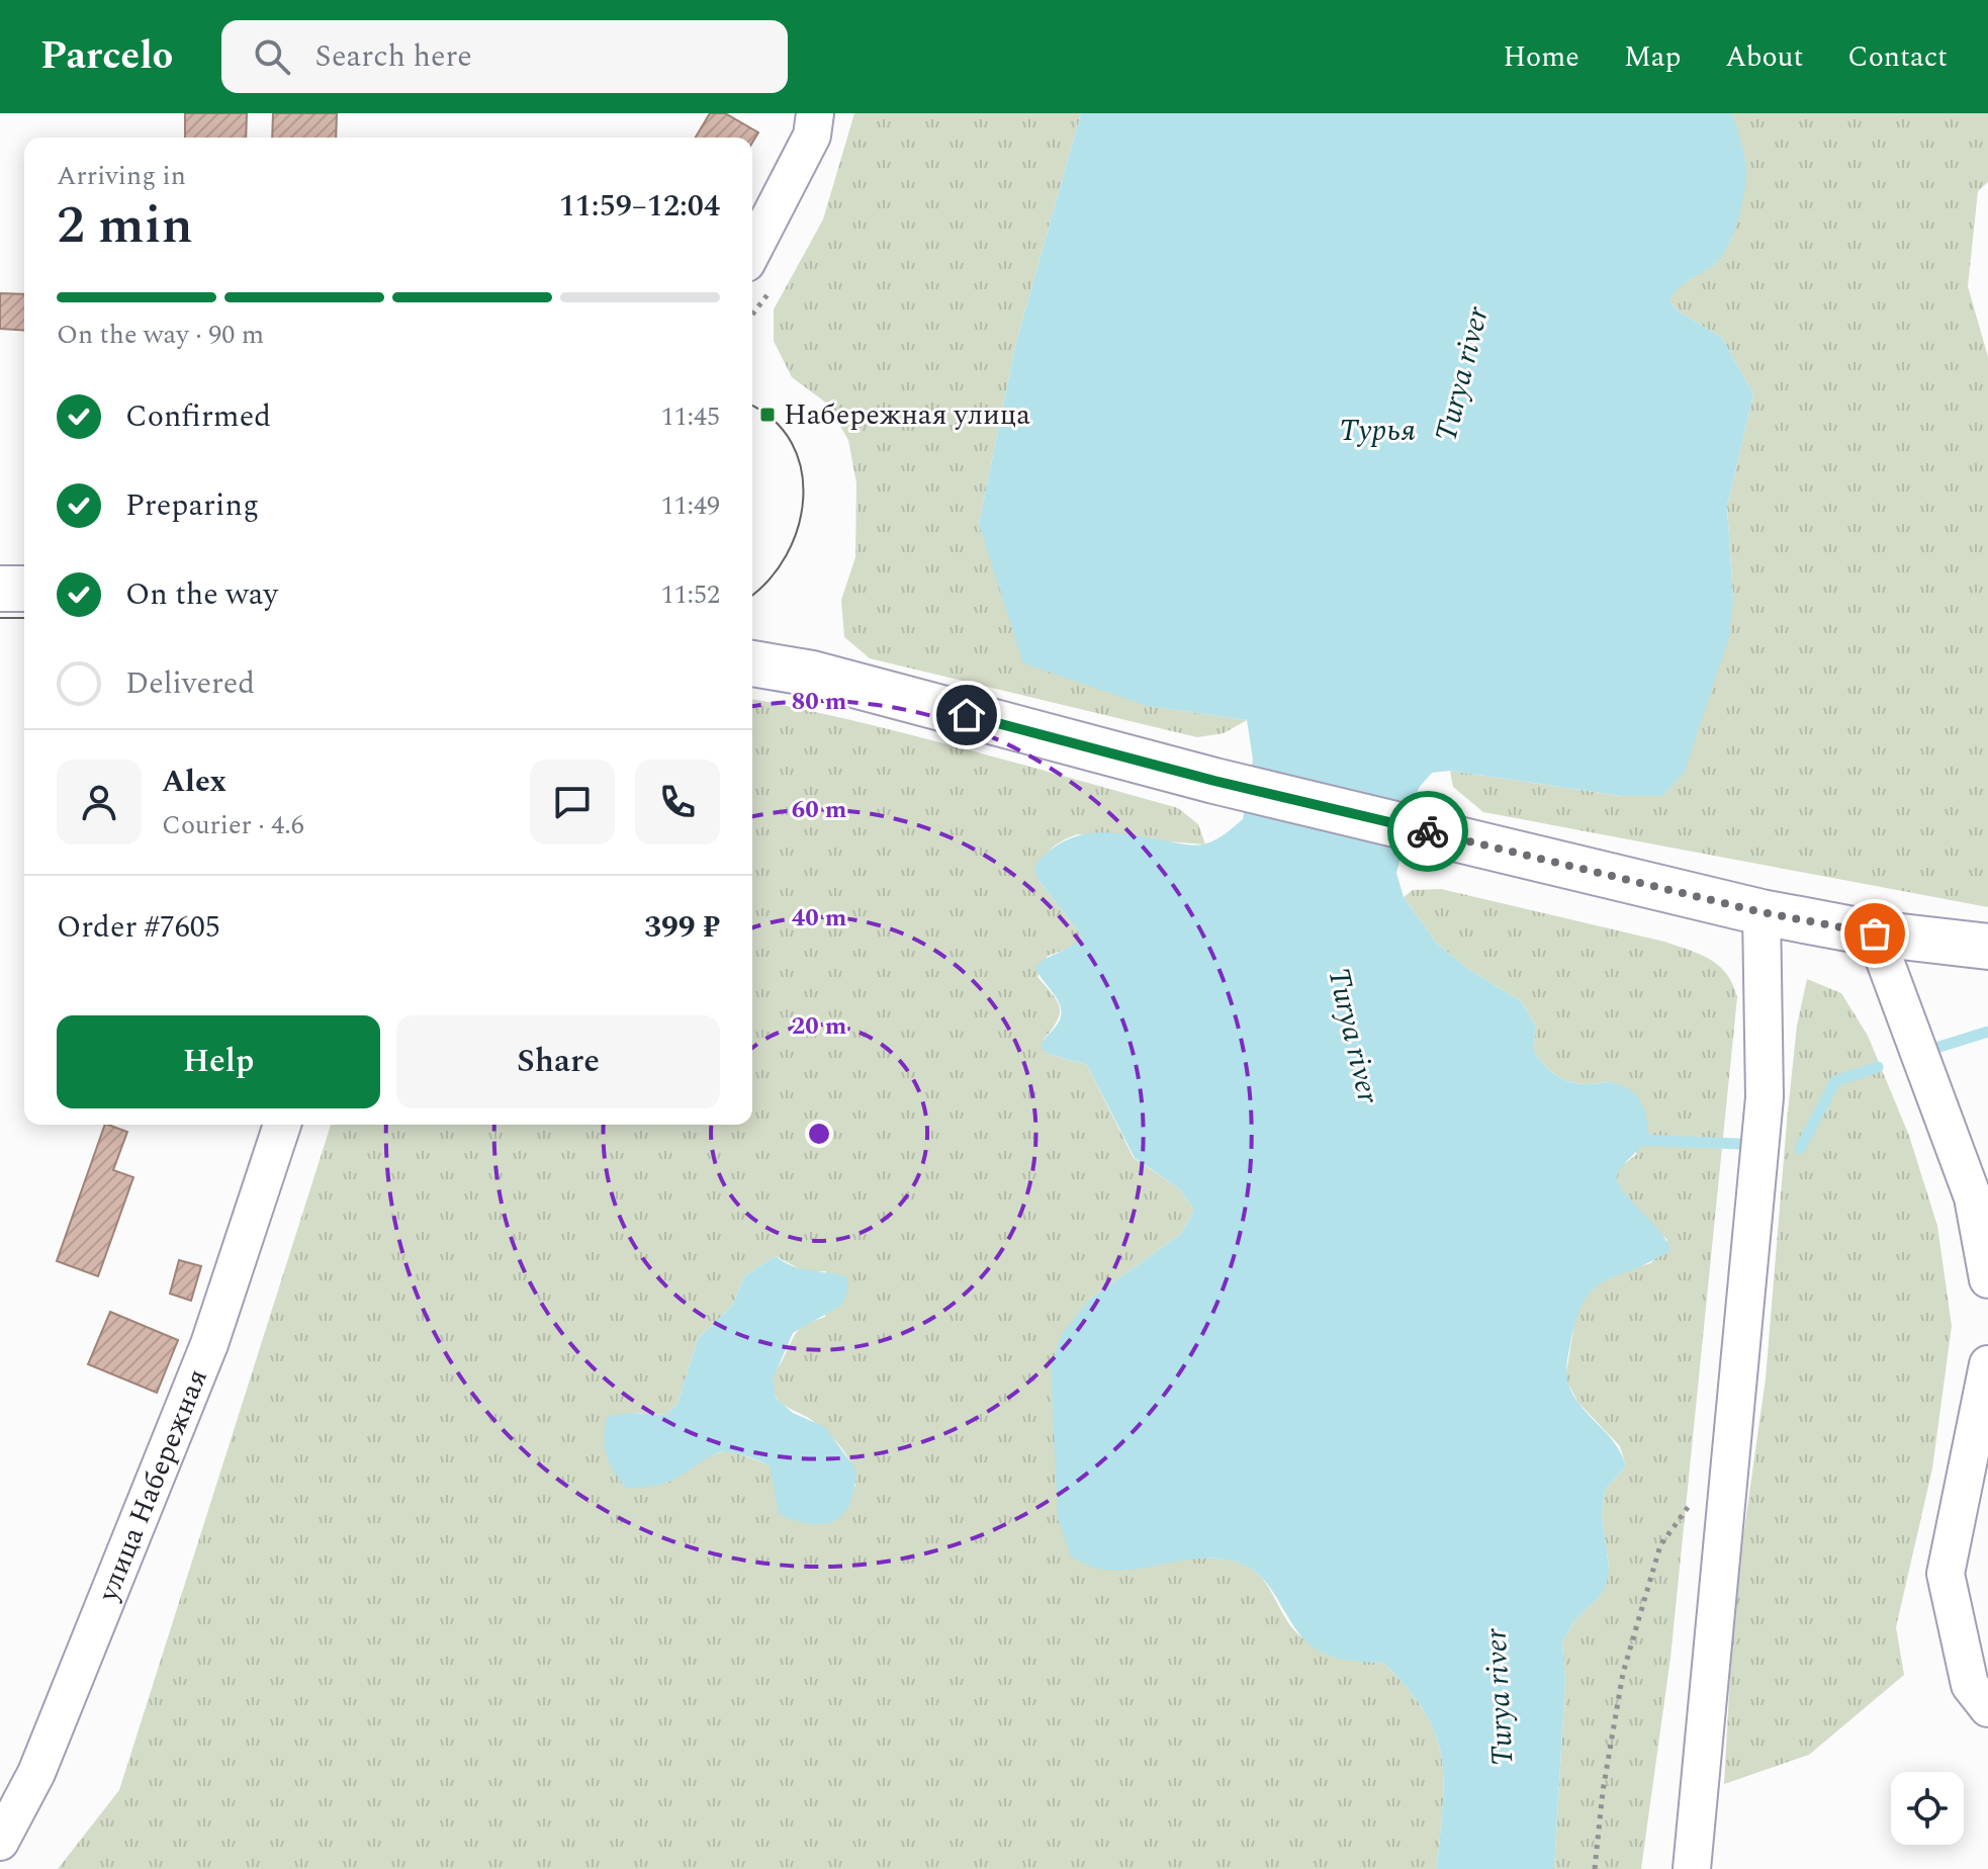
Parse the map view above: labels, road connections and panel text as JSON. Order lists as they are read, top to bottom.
{
  "streets": {
    "street": ["улица Набережная"]
  },
  "water": ["Turya river", "Турья"],
  "places": {
    "transit": ["Набережная улица"]
  },
  "page": {
    "header": "Parcelo",
    "search": "Search here",
    "nav": [
      "Home",
      "Map",
      "About",
      "Contact"
    ],
    "heading": ["2 min", "Arriving in", "11:59–12:04"],
    "panel": [
      "Alex",
      "Courier · 4.6",
      "Order #7605",
      "399 ₽"
    ],
    "bar": "On the way · 90 m",
    "list": [
      ["Confirmed", "11:45"],
      ["Preparing", "11:49"],
      ["On the way", "11:52"],
      "Delivered"
    ],
    "buttons": ["Help", "Share"]
  },
  "rings": [
    "80 m",
    "60 m",
    "40 m",
    "20 m"
  ]
}
